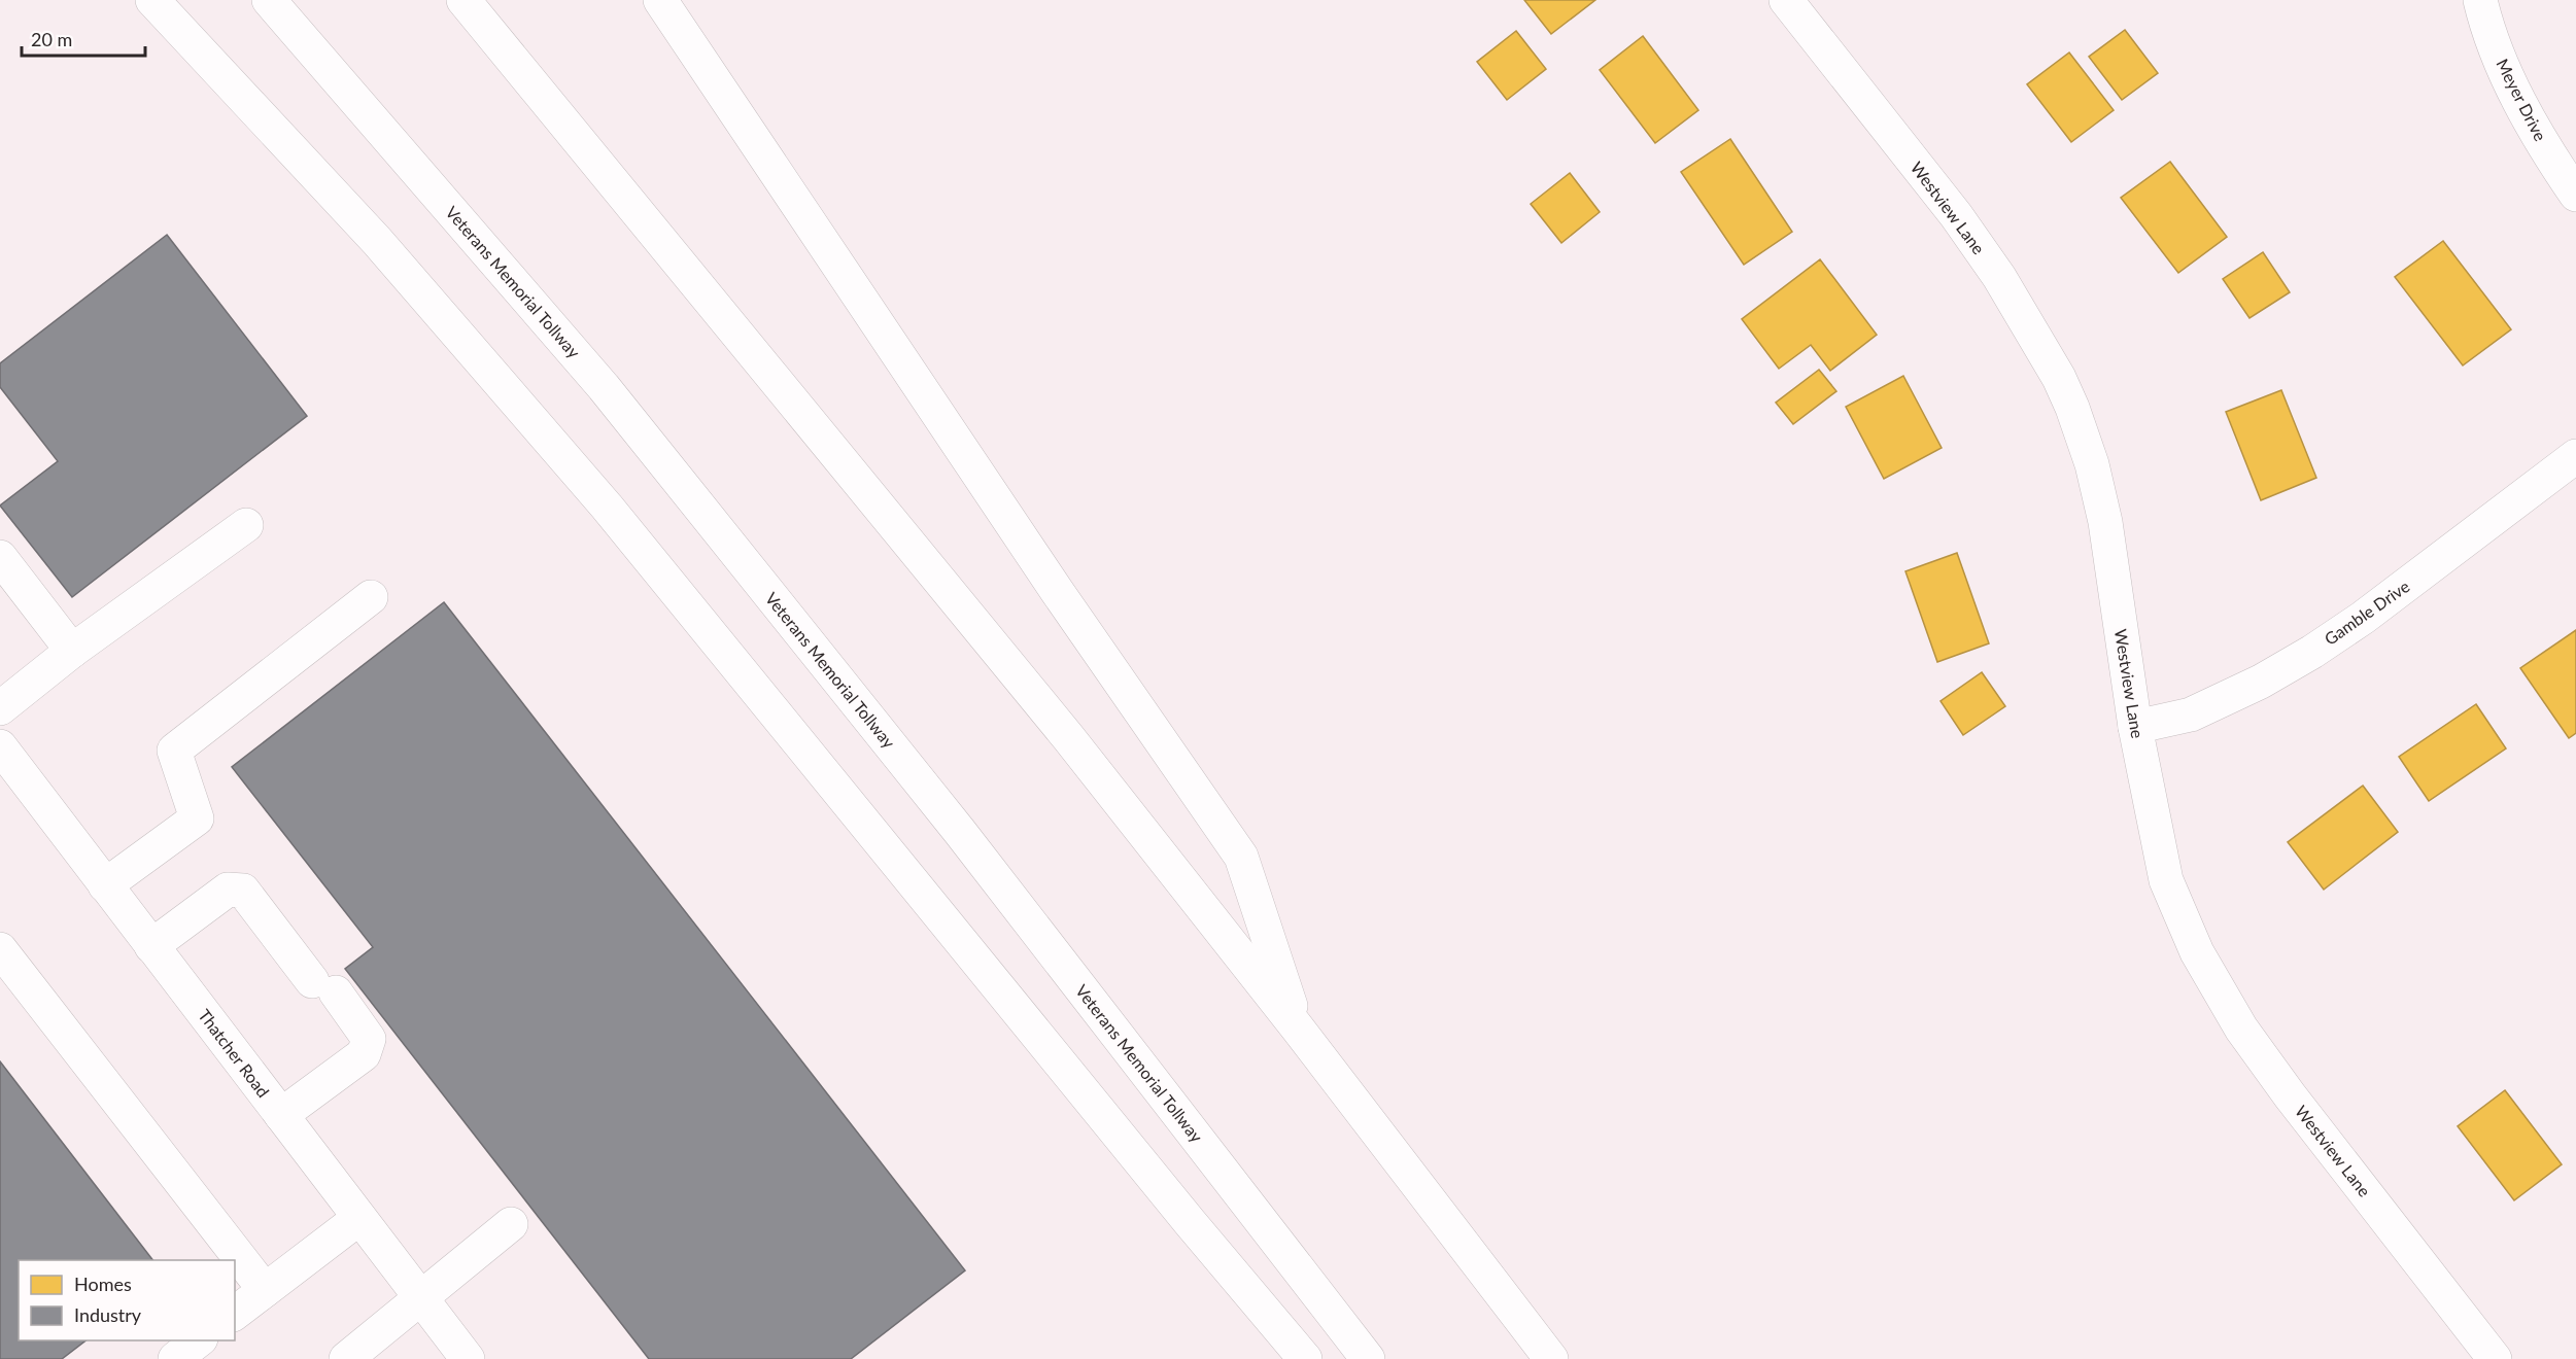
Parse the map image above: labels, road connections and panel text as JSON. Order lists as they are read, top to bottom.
{
  "streets": {
    "main road": [
      "Meyer Drive",
      "Westview Lane",
      "Veterans Memorial Tollway",
      "Gamble Drive",
      "Thatcher Road"
    ]
  },
  "crossings": [
    ["Westview Lane", "Gamble Drive"]
  ],
  "legend": ["Homes", "Industry"],
  "scale_bar": "20 m"
}
